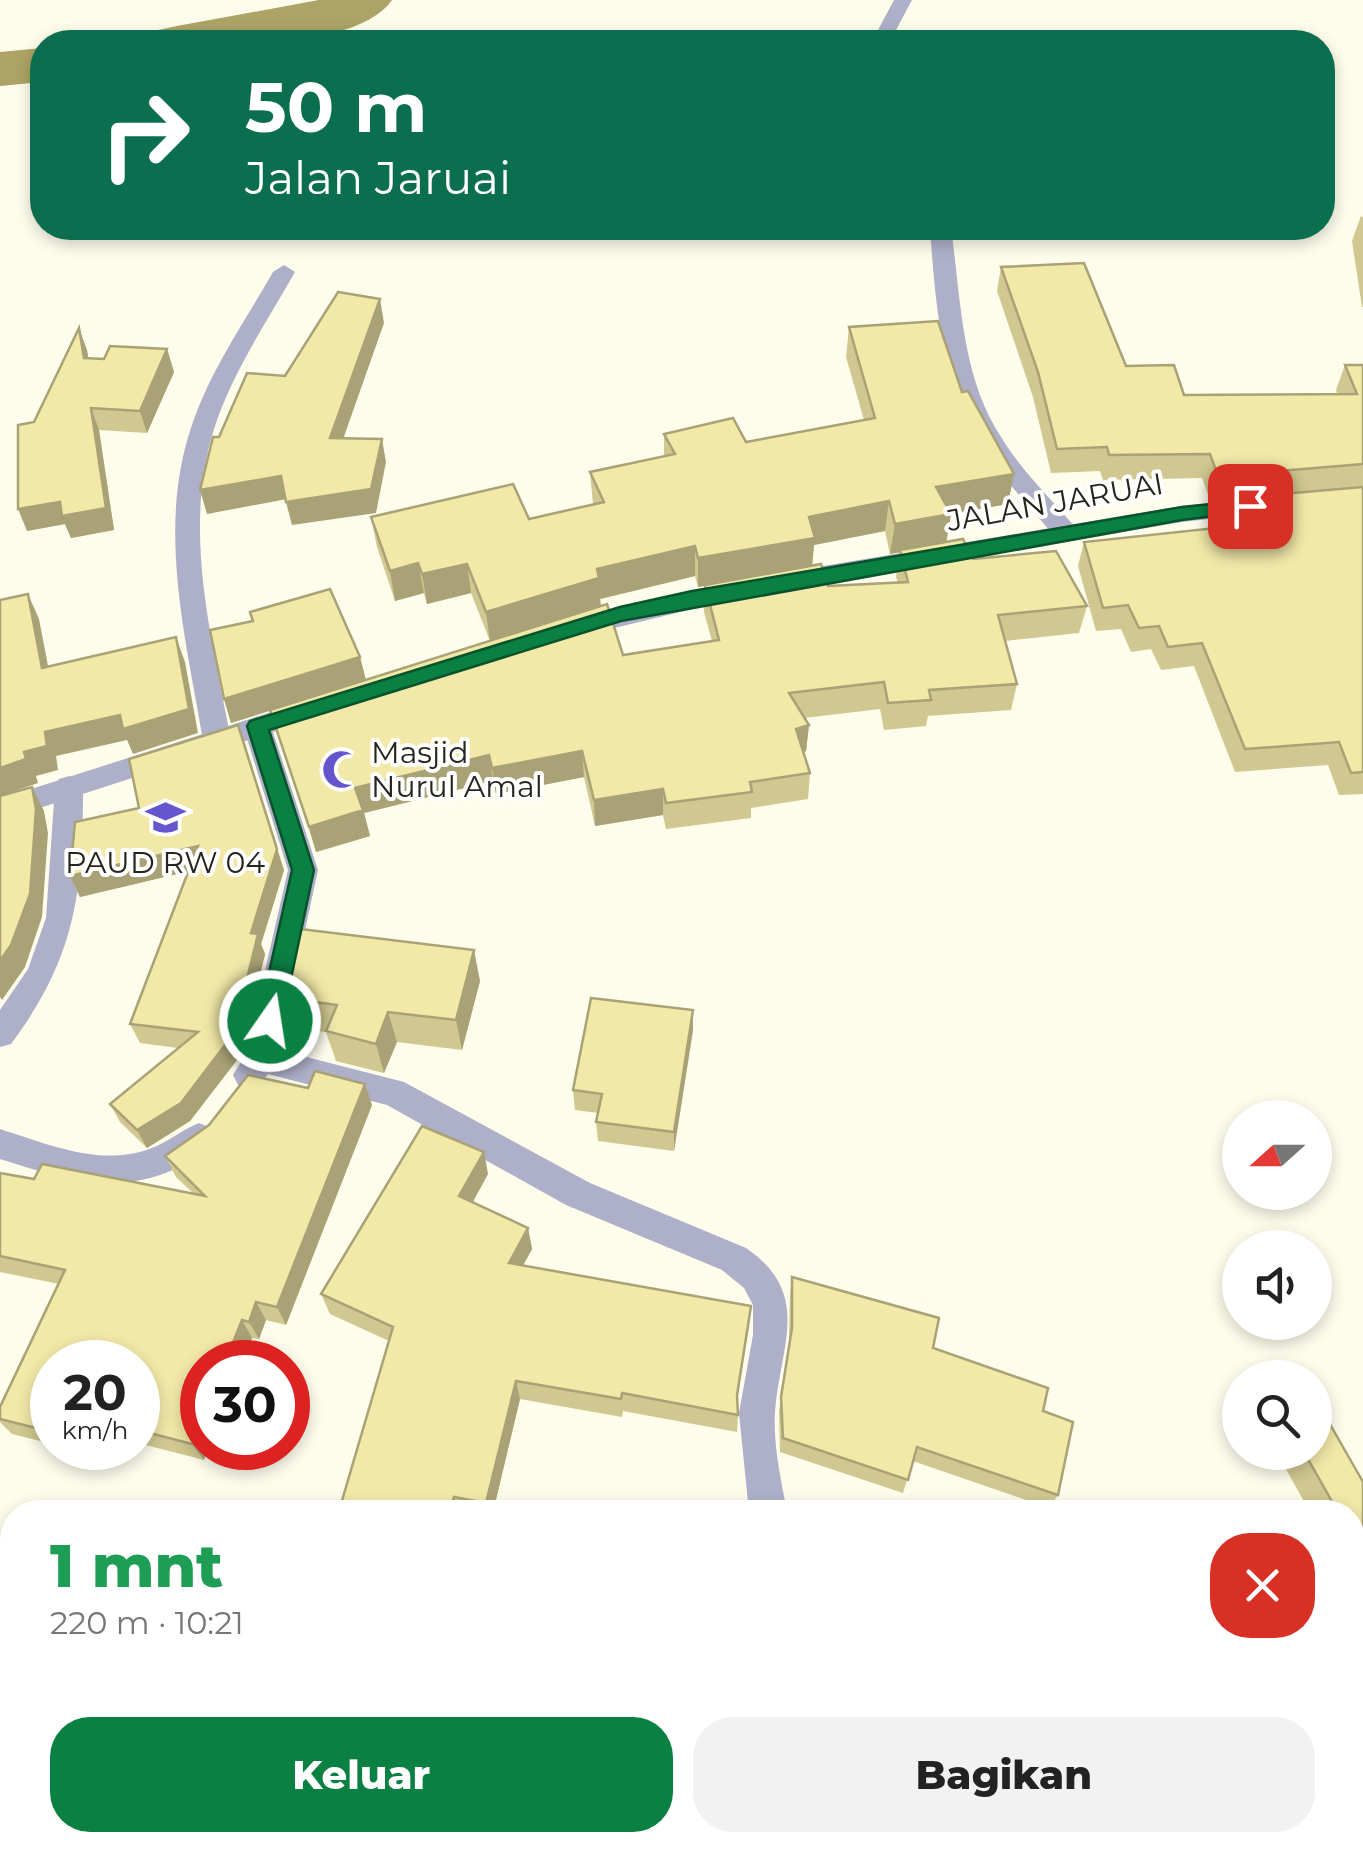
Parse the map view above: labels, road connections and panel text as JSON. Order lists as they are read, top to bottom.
{
  "streets": {
    "street": ["JALAN JARUAI"]
  },
  "places": {
    "mosque": ["Masjid Nurul Amal"],
    "school or university": ["PAUD RW 04"]
  },
  "north": "left",
  "page": {
    "turn": ["50 m", "Jalan Jaruai"],
    "speed": "20 km/h",
    "limit": "30",
    "heading": ["1 mnt", "220 m · 10:21"],
    "buttons": ["Keluar", "Bagikan"]
  }
}
